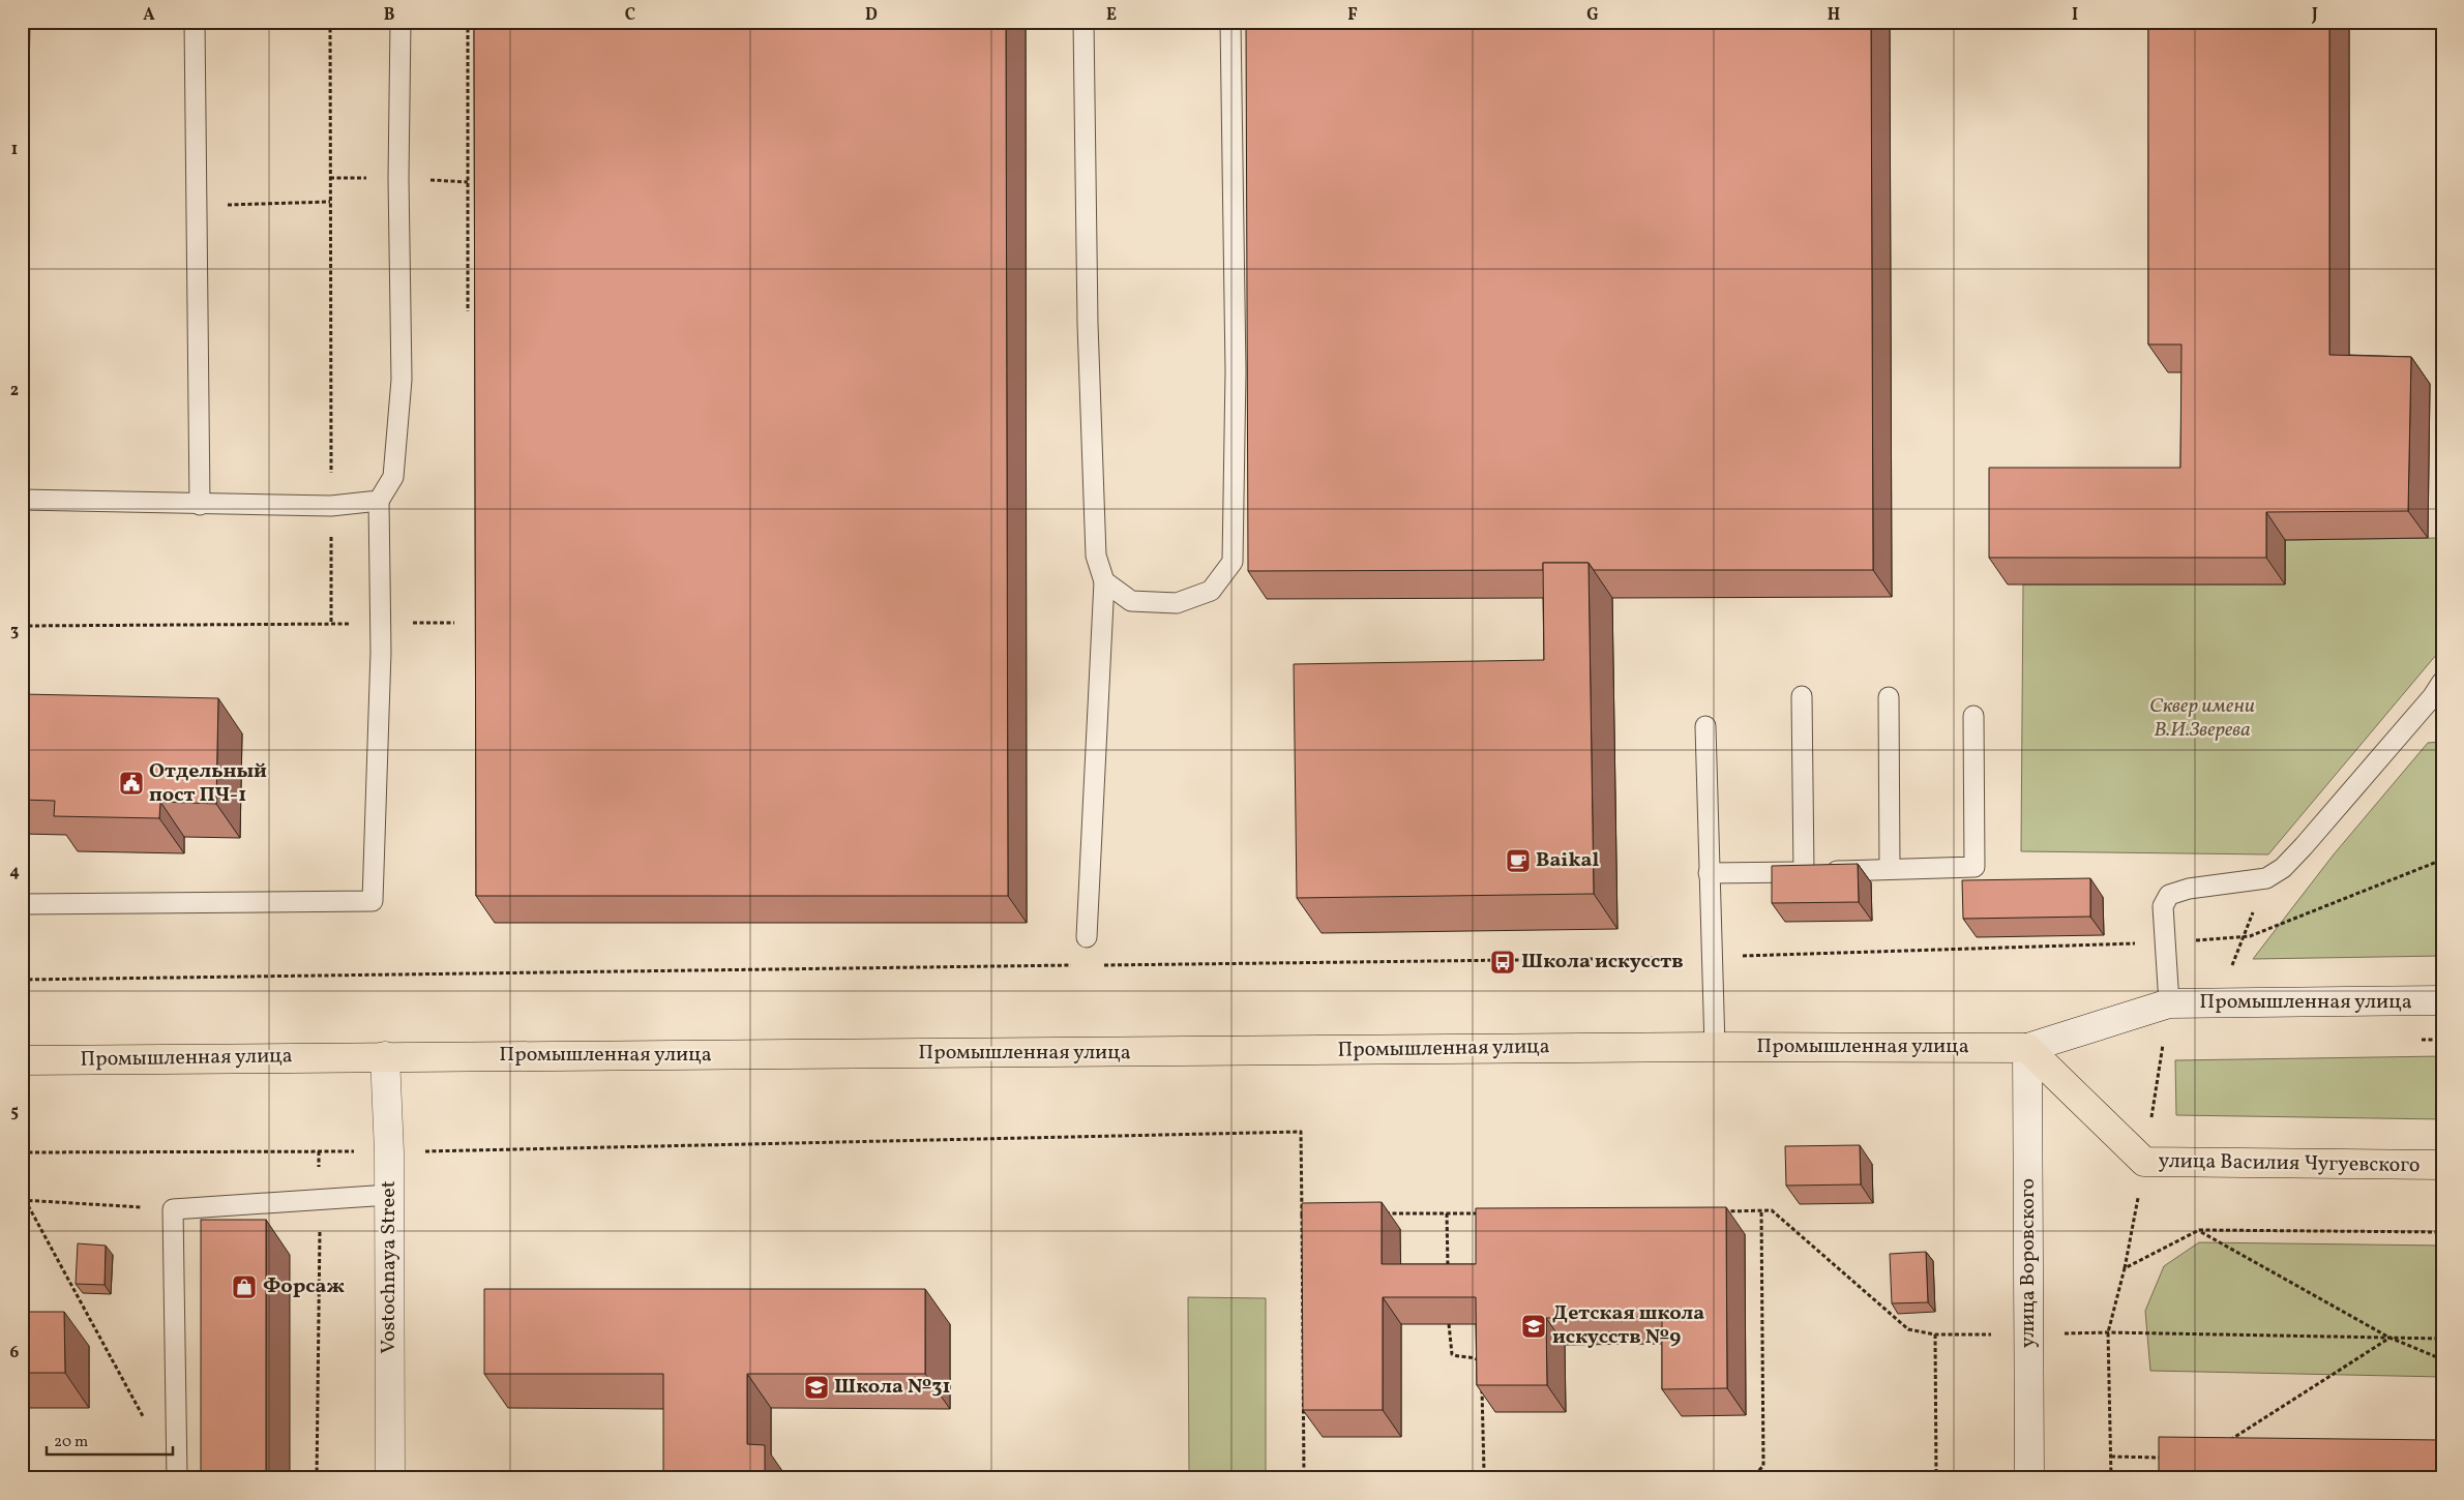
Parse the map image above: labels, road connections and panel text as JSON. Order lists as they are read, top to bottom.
{
  "streets": {
    "main road": ["Промышленная улица", "улица Василия Чугуевского"],
    "street": ["улица Воровского", "Vostochnaya Street"]
  },
  "crossings": [
    ["Промышленная улица", "улица Василия Чугуевского"],
    ["Промышленная улица", "улица Воровского"],
    ["Промышленная улица", "Vostochnaya Street"],
    ["улица Василия Чугуевского", "улица Воровского"]
  ],
  "parks": ["Сквер имени В.И.Зверева"],
  "places": {
    "public building": ["Отдельный пост ПЧ-1"],
    "cafe": ["Baikal"],
    "bus stop": ["Школа искусств"],
    "shop": ["Форсаж"],
    "school or university": ["Детская школа искусств №9", "Школа №31"]
  },
  "scale_bar": "20 m",
  "grid": {
    "columns": [
      "A",
      "B",
      "C",
      "D",
      "E",
      "F",
      "G",
      "H",
      "I",
      "J"
    ],
    "rows": [
      "1",
      "2",
      "3",
      "4",
      "5",
      "6"
    ]
  }
}
